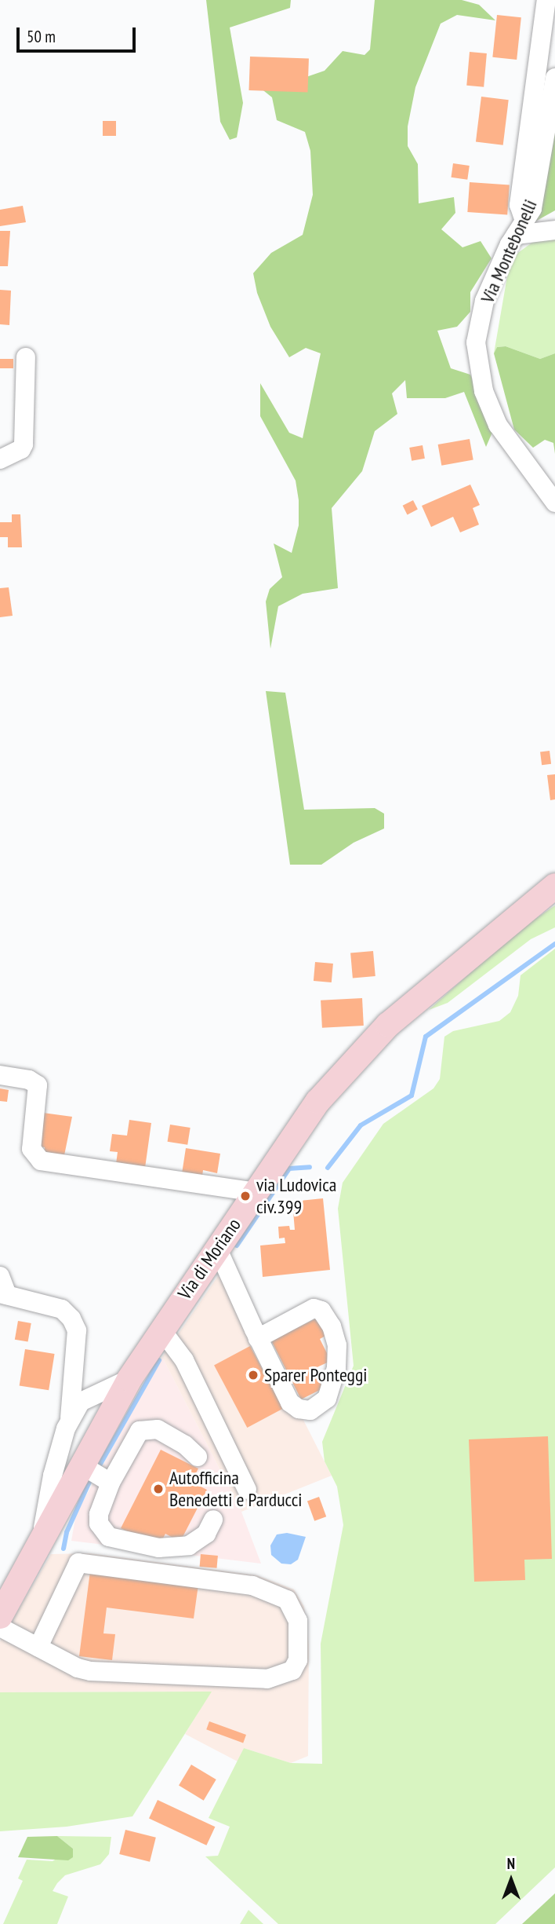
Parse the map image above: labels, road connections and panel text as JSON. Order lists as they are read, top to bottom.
{
  "streets": {
    "main road": ["Via di Moriano"],
    "street": ["Via Montebonelli"]
  },
  "places": ["via Ludovica civ.399", "Sparer Ponteggi", "Autofficina Benedetti e Parducci"],
  "scale_bar": "50 m",
  "north": "top"
}
